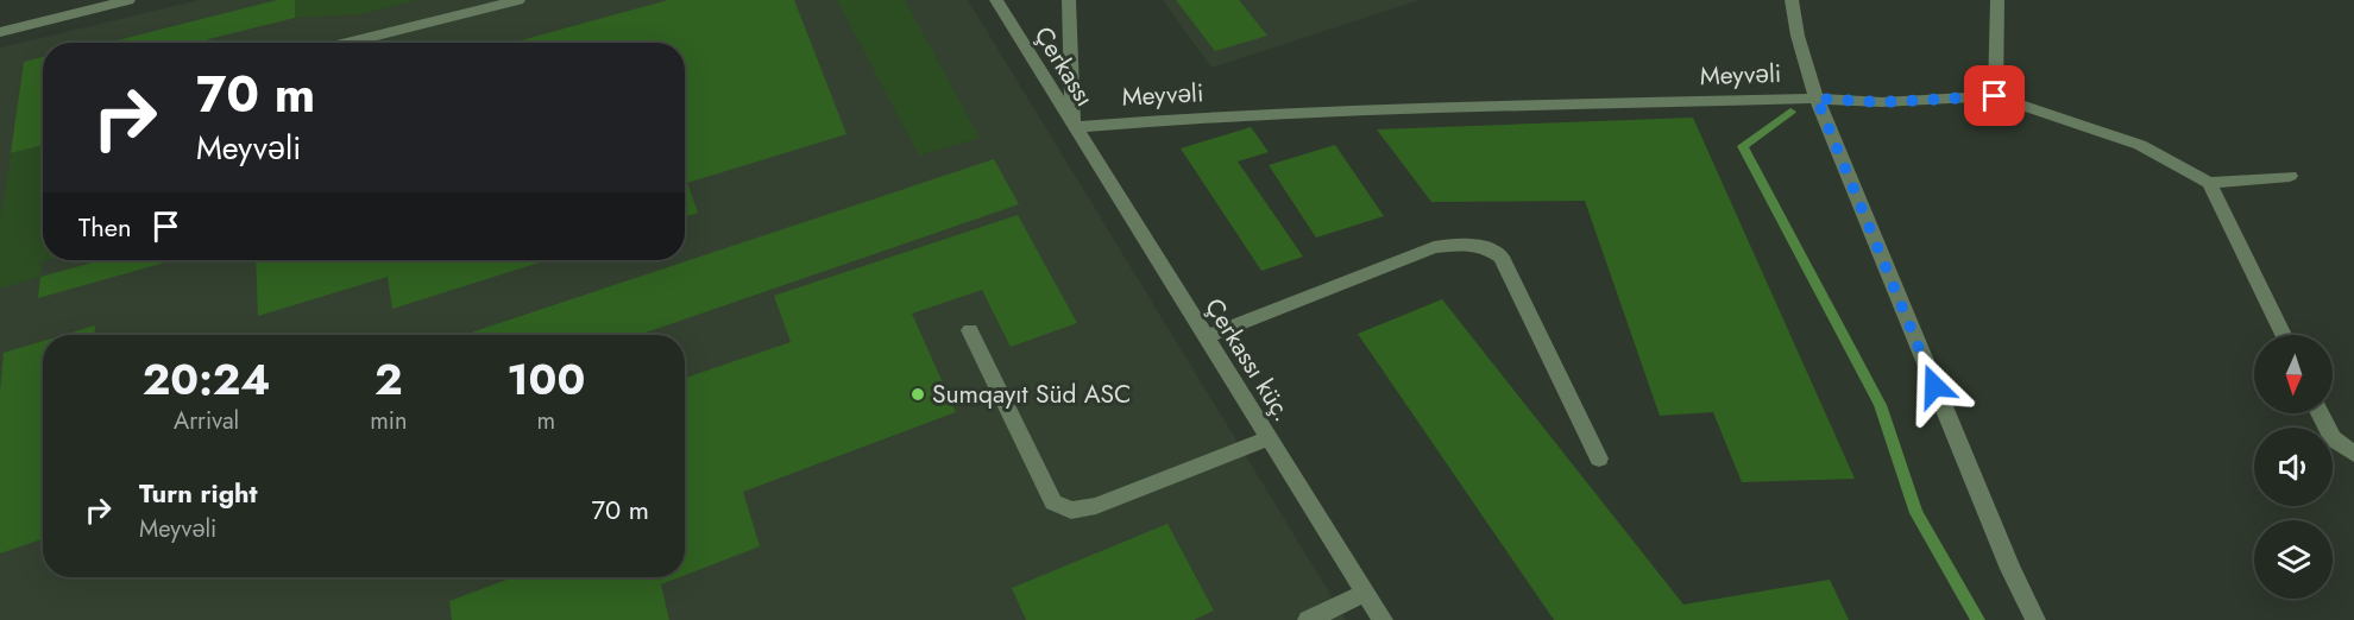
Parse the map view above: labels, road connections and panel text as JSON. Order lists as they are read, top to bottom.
{
  "streets": {
    "street": ["Çerkassı", "Meyvəli", "Çerkassı küç."]
  },
  "crossings": [
    ["Çerkassı", "Meyvəli"],
    ["Çerkassı", "Çerkassı küç."],
    ["Meyvəli", "Çerkassı küç."]
  ],
  "places": ["Sumqayıt Süd ASC"],
  "north": "bottom",
  "page": {
    "turn": ["70 m", "Meyvəli"],
    "then": "Then",
    "eta": [
      "20:24",
      "Arrival",
      "2",
      "min",
      "100",
      "m"
    ],
    "list": [
      {
        "name": "Turn right",
        "note": "Meyvəli",
        "value": "70 m"
      }
    ]
  }
}
